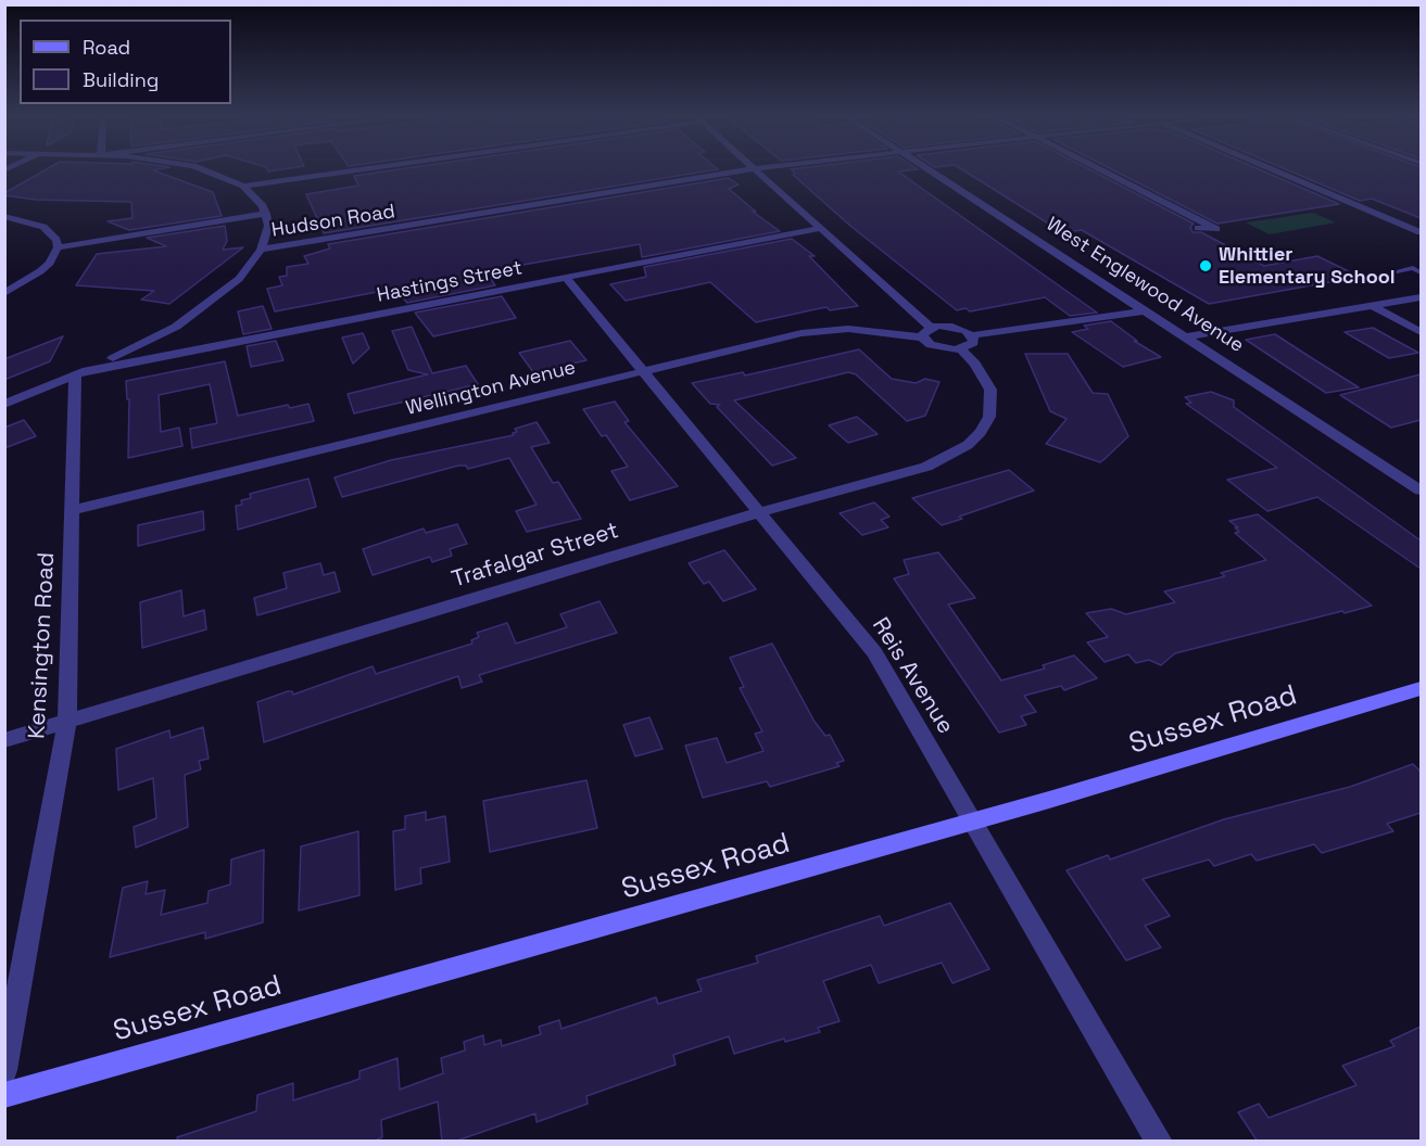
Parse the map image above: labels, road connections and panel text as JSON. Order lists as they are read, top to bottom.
{
  "streets": {
    "street": [
      "Hudson Road",
      "Hastings Street",
      "West Englewood Avenue",
      "Wellington Avenue",
      "Trafalgar Street",
      "Kensington Road",
      "Reis Avenue",
      "Sussex Road"
    ]
  },
  "crossings": [
    ["Hastings Street", "Kensington Road"],
    ["Hastings Street", "Reis Avenue"],
    ["Wellington Avenue", "Kensington Road"],
    ["Wellington Avenue", "Reis Avenue"],
    ["Trafalgar Street", "Kensington Road"],
    ["Trafalgar Street", "Reis Avenue"],
    ["Reis Avenue", "Sussex Road"]
  ],
  "places": ["Whittier Elementary School"],
  "legend": ["Road", "Building"]
}
